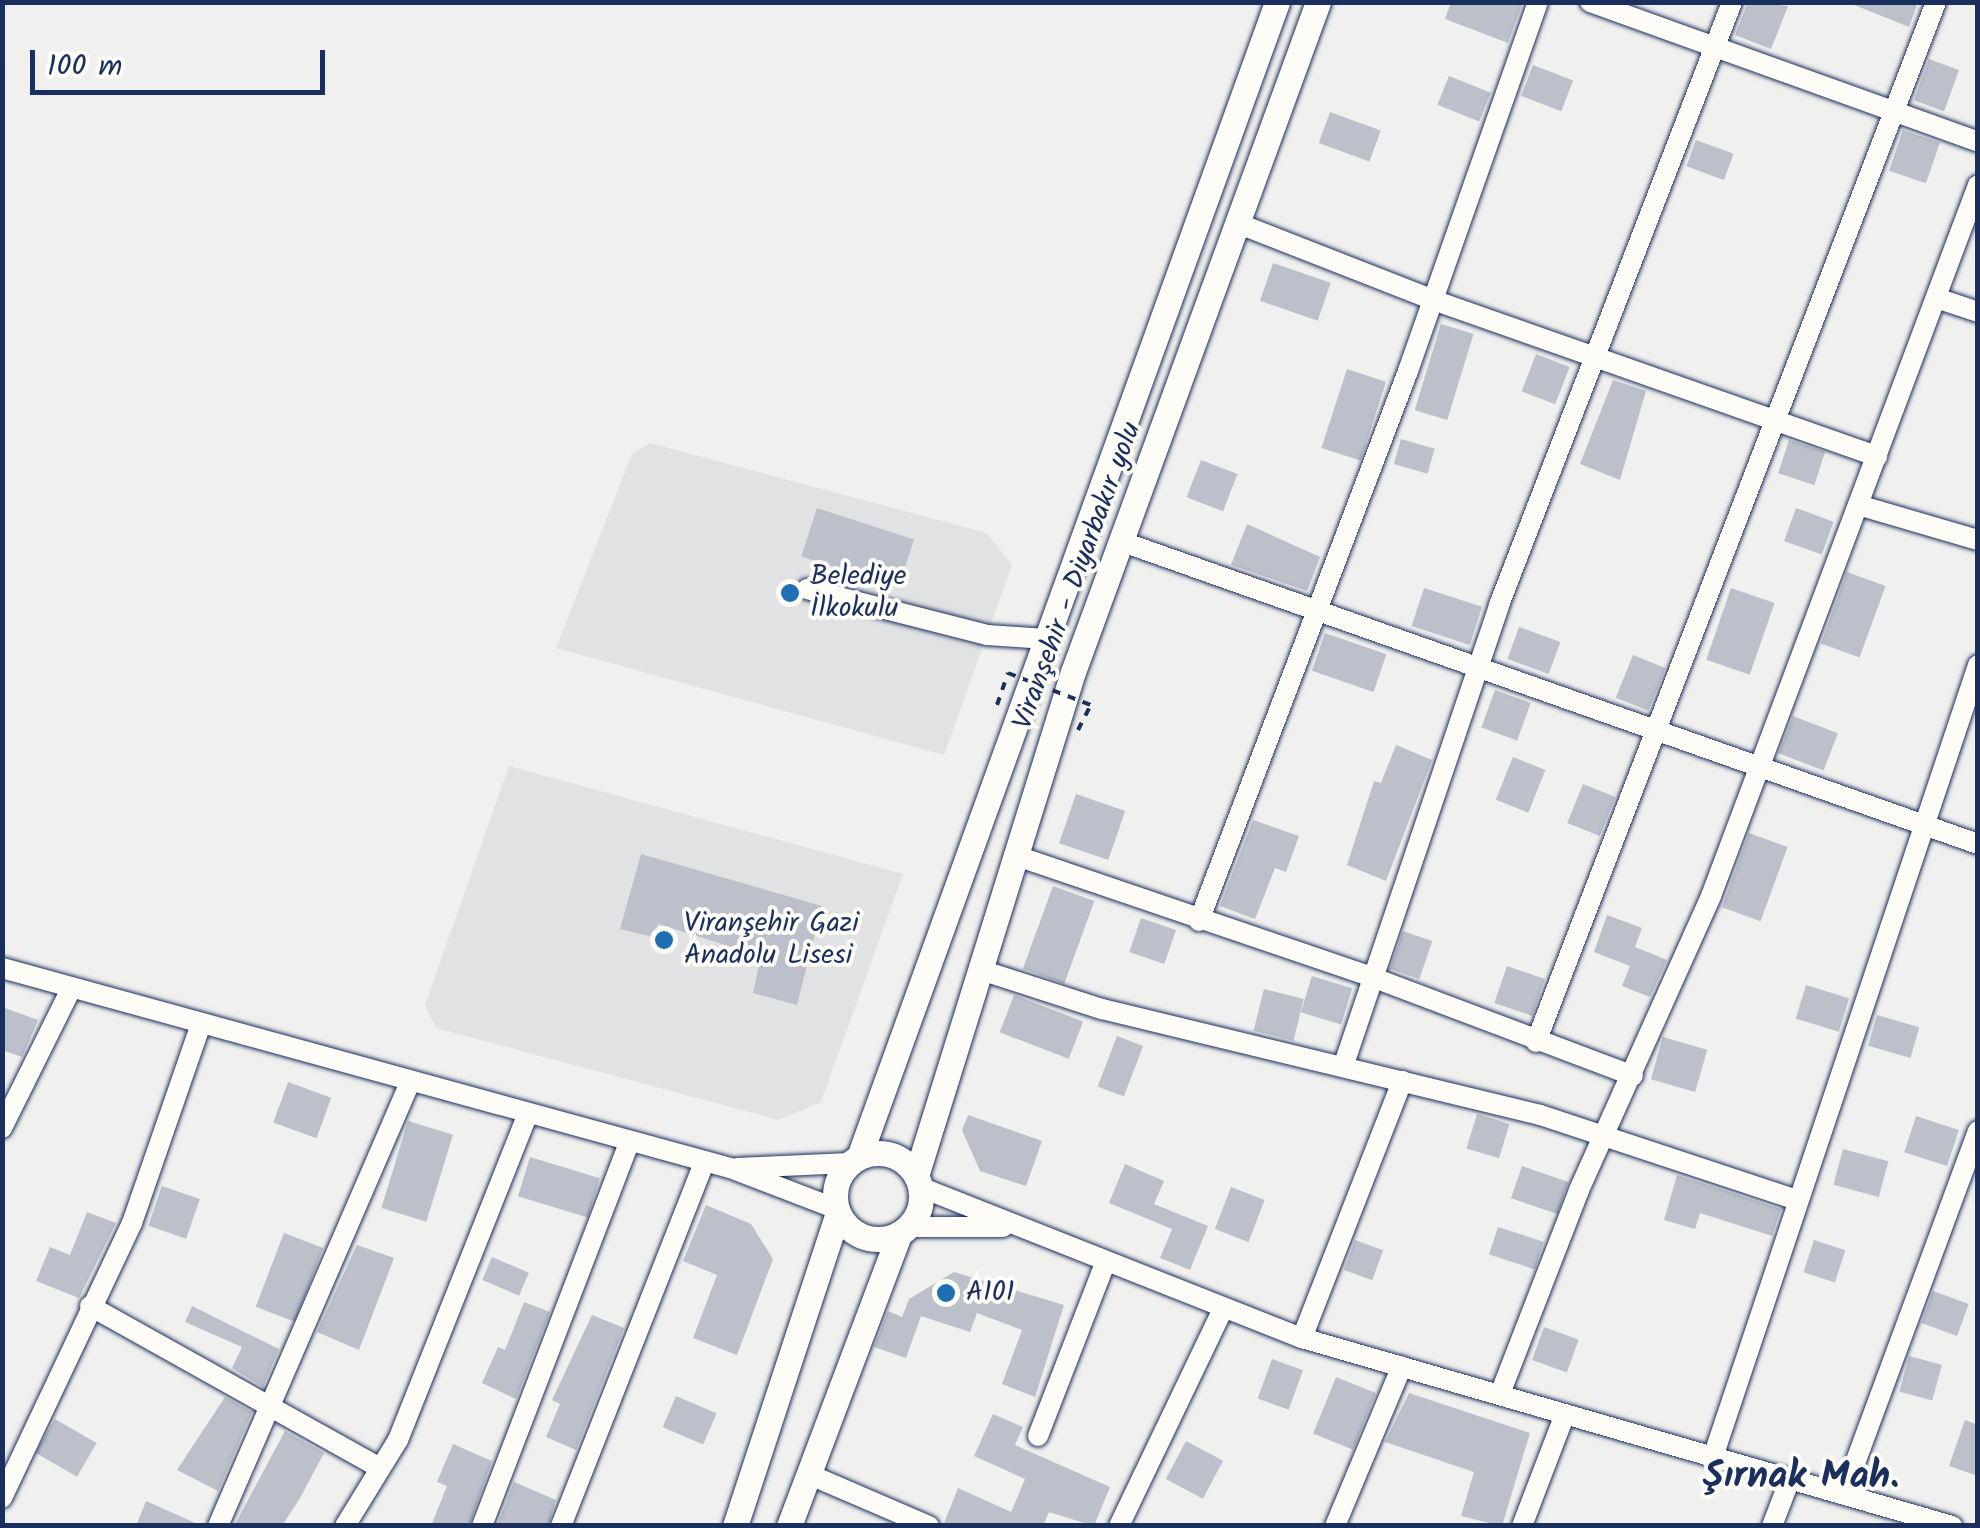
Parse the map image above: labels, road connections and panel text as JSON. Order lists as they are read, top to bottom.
{
  "streets": {
    "main road": ["Viranşehir - Diyarbakır yolu"]
  },
  "districts": ["Şırnak Mah."],
  "places": ["Belediye İlkokulu", "Viranşehir Gazi Anadolu Lisesi", "A101"],
  "scale_bar": "100 m"
}
